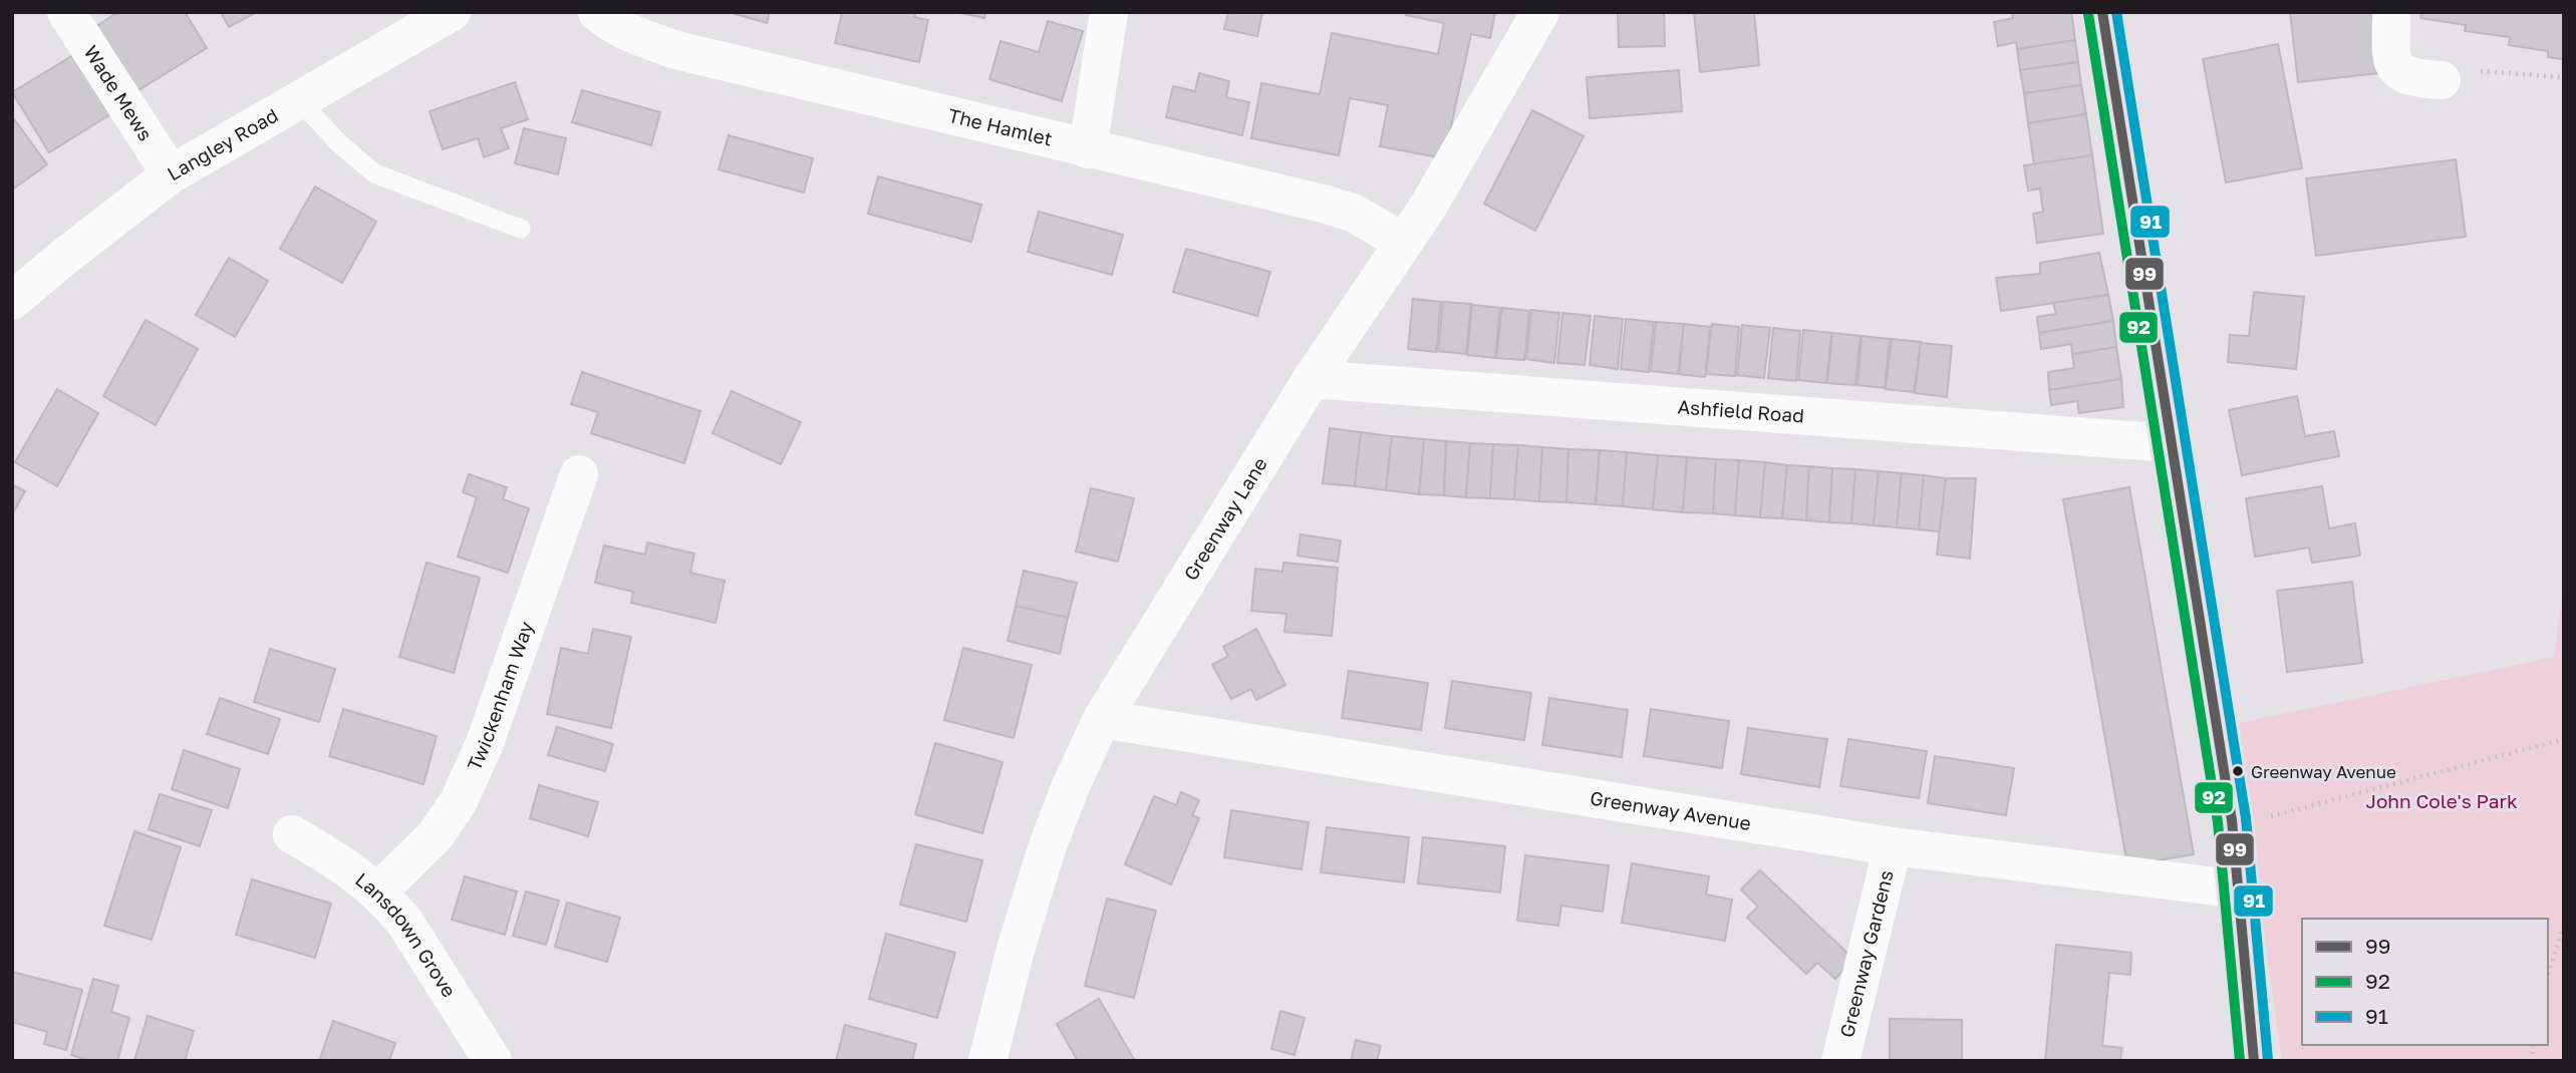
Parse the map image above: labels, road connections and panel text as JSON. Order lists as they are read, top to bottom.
{
  "streets": {
    "street": [
      "Wade Mews",
      "The Hamlet",
      "Langley Road",
      "Ashfield Road",
      "Greenway Lane",
      "Twickenham Way",
      "Greenway Avenue",
      "Lansdown Grove",
      "Greenway Gardens"
    ]
  },
  "crossings": [
    ["Wade Mews", "Langley Road"],
    ["The Hamlet", "Greenway Lane"],
    ["Ashfield Road", "Greenway Lane"],
    ["Greenway Lane", "Greenway Avenue"],
    ["Twickenham Way", "Lansdown Grove"],
    ["Greenway Avenue", "Greenway Gardens"]
  ],
  "parks": ["John Cole's Park"],
  "places": ["Greenway Avenue"],
  "lines": ["transit line 99", "transit line 91", "transit line 92"],
  "legend": ["99", "92", "91"]
}
